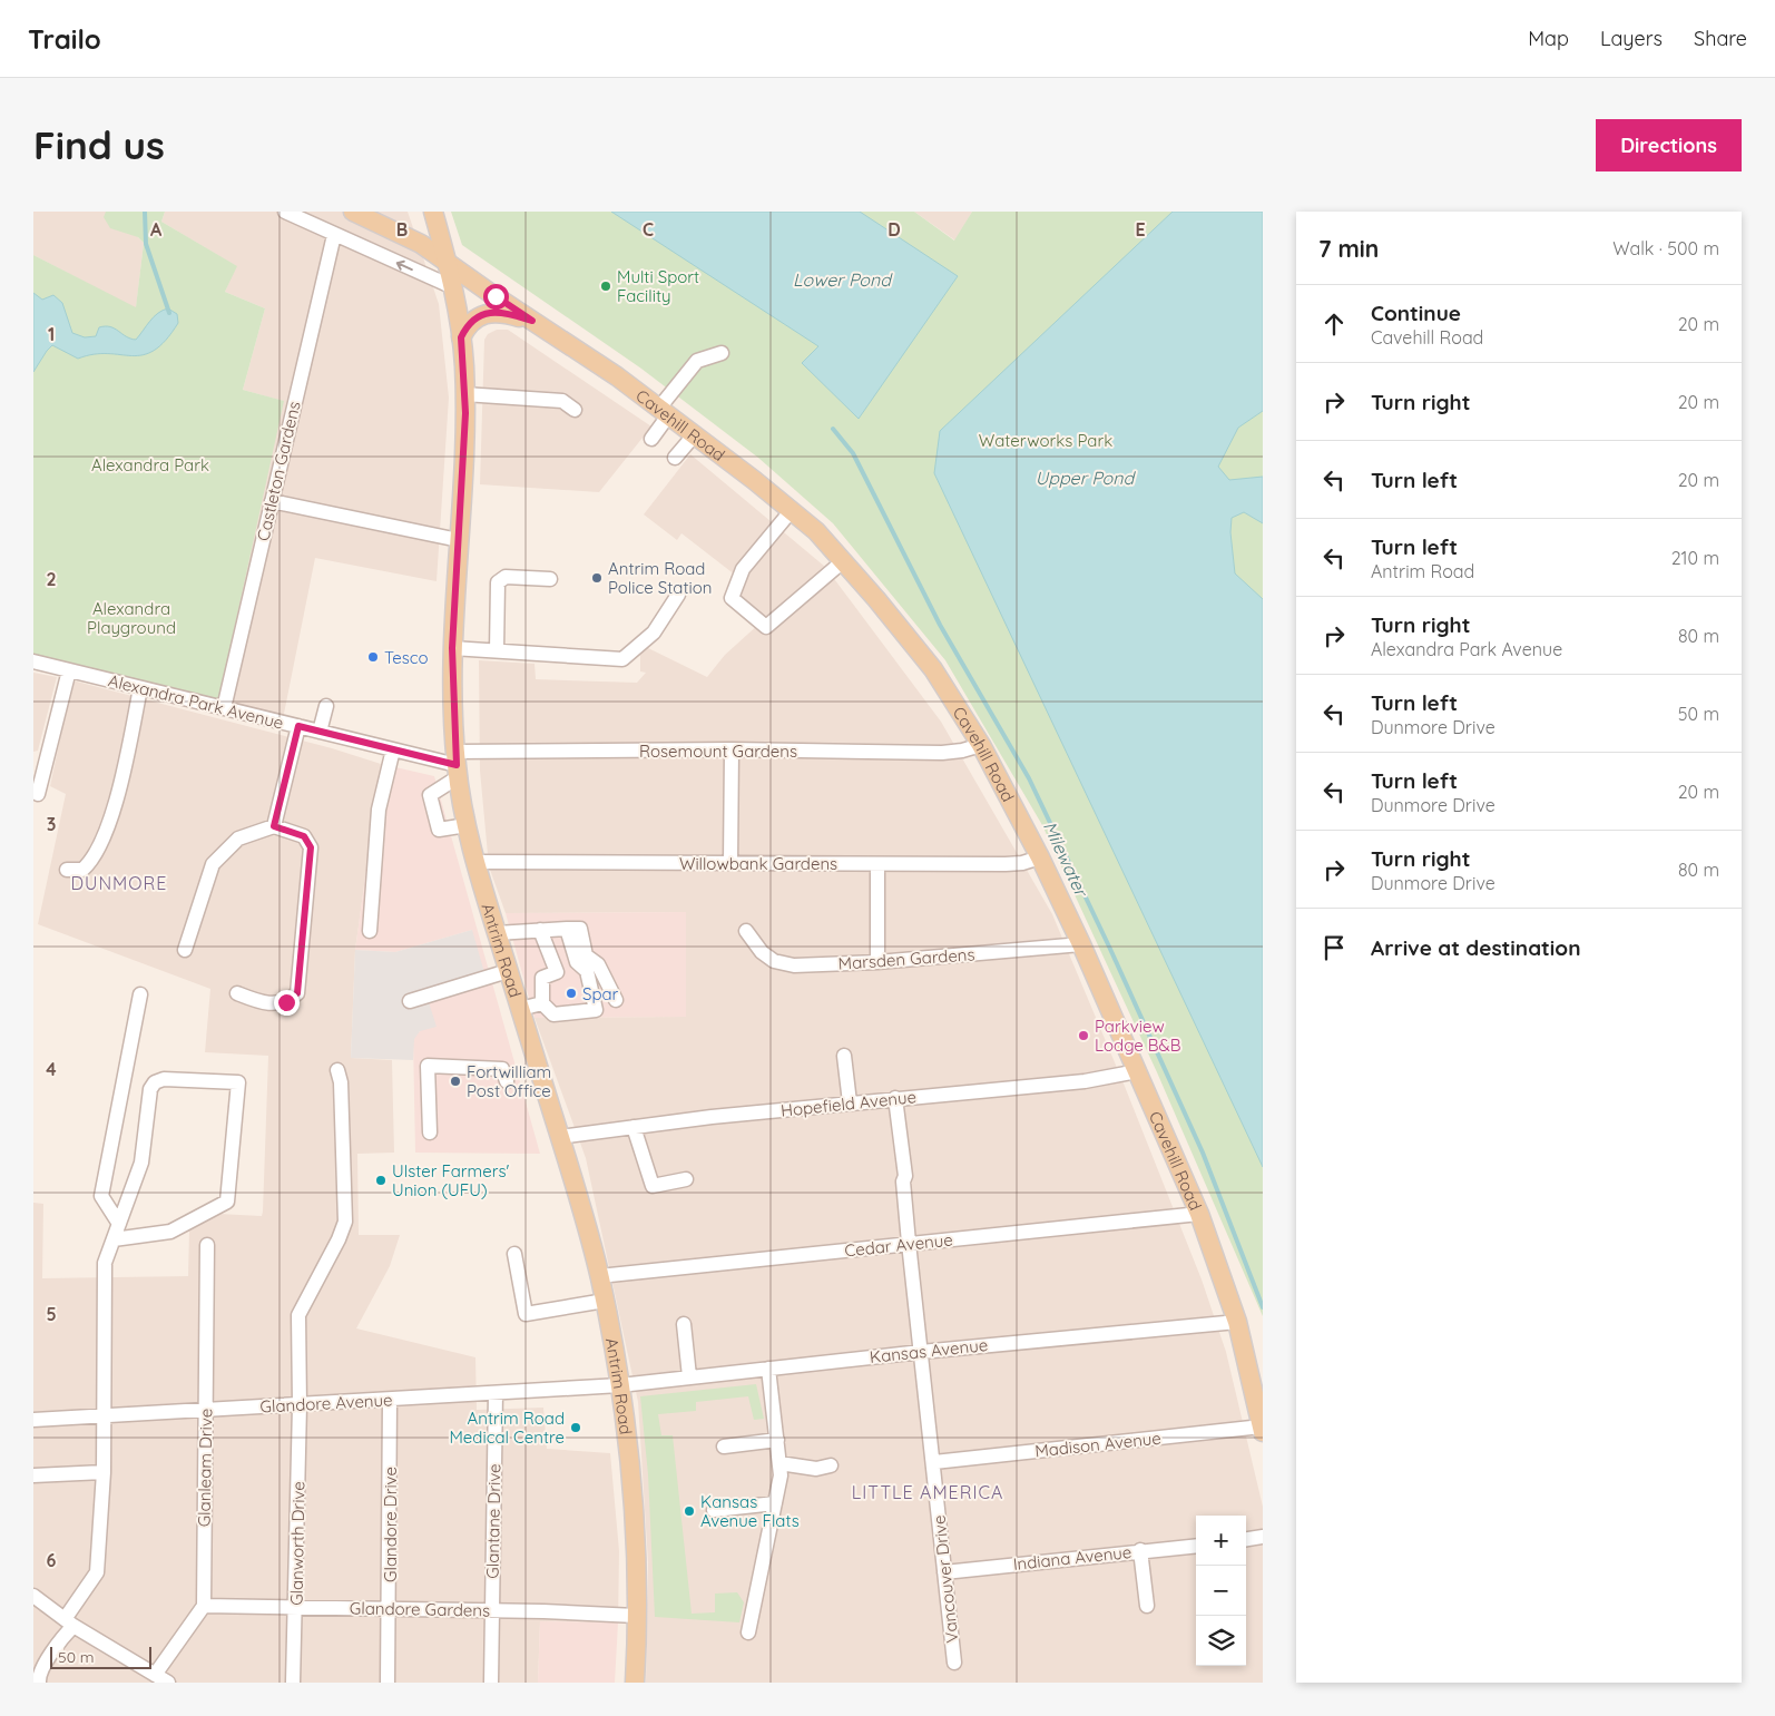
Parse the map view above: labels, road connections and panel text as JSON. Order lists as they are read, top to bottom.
{
  "streets": {
    "main road": ["Cavehill Road", "Antrim Road"],
    "street": [
      "Castleton Gardens",
      "Alexandra Park Avenue",
      "Rosemount Gardens",
      "Willowbank Gardens",
      "Marsden Gardens",
      "Hopefield Avenue",
      "Cedar Avenue",
      "Kansas Avenue",
      "Glandore Avenue",
      "Madison Avenue",
      "Glanleam Drive",
      "Glantane Drive",
      "Glandore Drive",
      "Glanworth Drive",
      "Indiana Avenue",
      "Vancouver Drive",
      "Glandore Gardens"
    ]
  },
  "crossings": [
    ["Cavehill Road", "Rosemount Gardens"],
    ["Cavehill Road", "Willowbank Gardens"],
    ["Cavehill Road", "Antrim Road"],
    ["Cavehill Road", "Marsden Gardens"],
    ["Cavehill Road", "Hopefield Avenue"],
    ["Cavehill Road", "Cedar Avenue"],
    ["Cavehill Road", "Kansas Avenue"],
    ["Cavehill Road", "Madison Avenue"],
    ["Castleton Gardens", "Alexandra Park Avenue"],
    ["Alexandra Park Avenue", "Rosemount Gardens"],
    ["Alexandra Park Avenue", "Antrim Road"],
    ["Rosemount Gardens", "Antrim Road"],
    ["Willowbank Gardens", "Antrim Road"],
    ["Antrim Road", "Hopefield Avenue"],
    ["Antrim Road", "Cedar Avenue"],
    ["Antrim Road", "Kansas Avenue"],
    ["Antrim Road", "Glandore Avenue"],
    ["Antrim Road", "Glandore Gardens"],
    ["Hopefield Avenue", "Vancouver Drive"],
    ["Cedar Avenue", "Vancouver Drive"],
    ["Kansas Avenue", "Glandore Avenue"],
    ["Kansas Avenue", "Vancouver Drive"],
    ["Glandore Avenue", "Glanleam Drive"],
    ["Glandore Avenue", "Glantane Drive"],
    ["Glandore Avenue", "Glandore Drive"],
    ["Glandore Avenue", "Glanworth Drive"],
    ["Madison Avenue", "Vancouver Drive"],
    ["Glanleam Drive", "Glandore Gardens"],
    ["Glantane Drive", "Glandore Gardens"],
    ["Glandore Drive", "Glandore Gardens"],
    ["Glanworth Drive", "Glandore Gardens"],
    ["Indiana Avenue", "Vancouver Drive"]
  ],
  "districts": ["DUNMORE", "LITTLE AMERICA"],
  "water": ["Lower Pond", "Upper Pond", "Milewater"],
  "parks": ["Waterworks Park", "Alexandra Park", "Alexandra Playground"],
  "places": [
    "Multi Sport Facility",
    "Antrim Road Police Station",
    "Tesco",
    "Spar",
    "Parkview Lodge B&B",
    "Fortwilliam Post Office",
    "Ulster Farmers' Union (UFU)",
    "Antrim Road Medical Centre",
    "Kansas Avenue Flats"
  ],
  "scale_bar": "50 m",
  "page": {
    "header": "Trailo",
    "nav": ["Map", "Layers", "Share"],
    "buttons": "Directions",
    "title": "Find us",
    "heading": ["7 min", "Walk · 500 m"],
    "list": [
      ["Continue", "Cavehill Road", "20 m"],
      ["Turn right", "20 m"],
      ["Turn left", "20 m"],
      ["Turn left", "Antrim Road", "210 m"],
      ["Turn right", "Alexandra Park Avenue", "80 m"],
      ["Turn left", "Dunmore Drive", "50 m"],
      ["Turn left", "Dunmore Drive", "20 m"],
      ["Turn right", "Dunmore Drive", "80 m"],
      "Arrive at destination"
    ],
    "map_buttons": ["+", "−"],
    "scale": "50 m"
  },
  "grid": {
    "columns": [
      "A",
      "B",
      "C",
      "D",
      "E"
    ],
    "rows": [
      "1",
      "2",
      "3",
      "4",
      "5",
      "6"
    ]
  }
}
